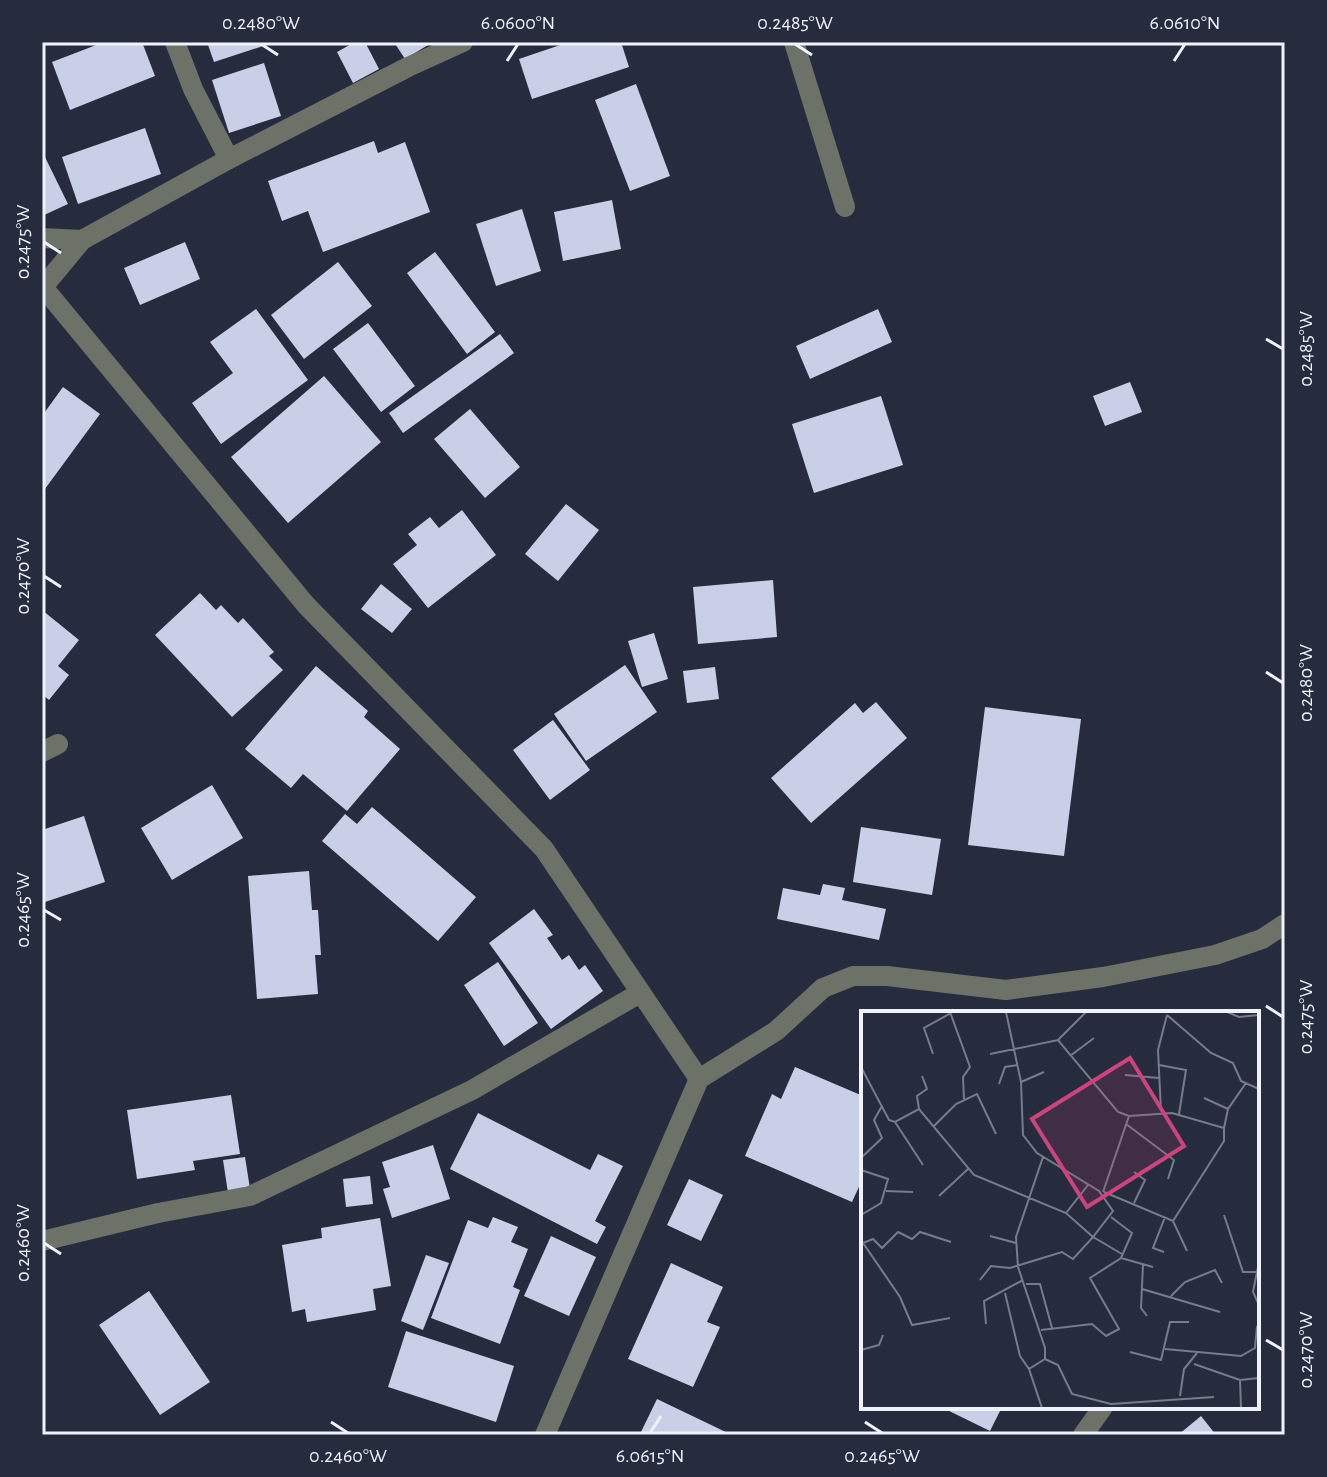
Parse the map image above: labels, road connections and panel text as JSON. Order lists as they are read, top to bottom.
{
  "coordinates": [
    "0.2480°W",
    "6.0600°N",
    "0.2485°W",
    "6.0610°N",
    "0.2475°W",
    "0.2470°W",
    "0.2465°W",
    "0.2460°W",
    "6.0615°N"
  ]
}
